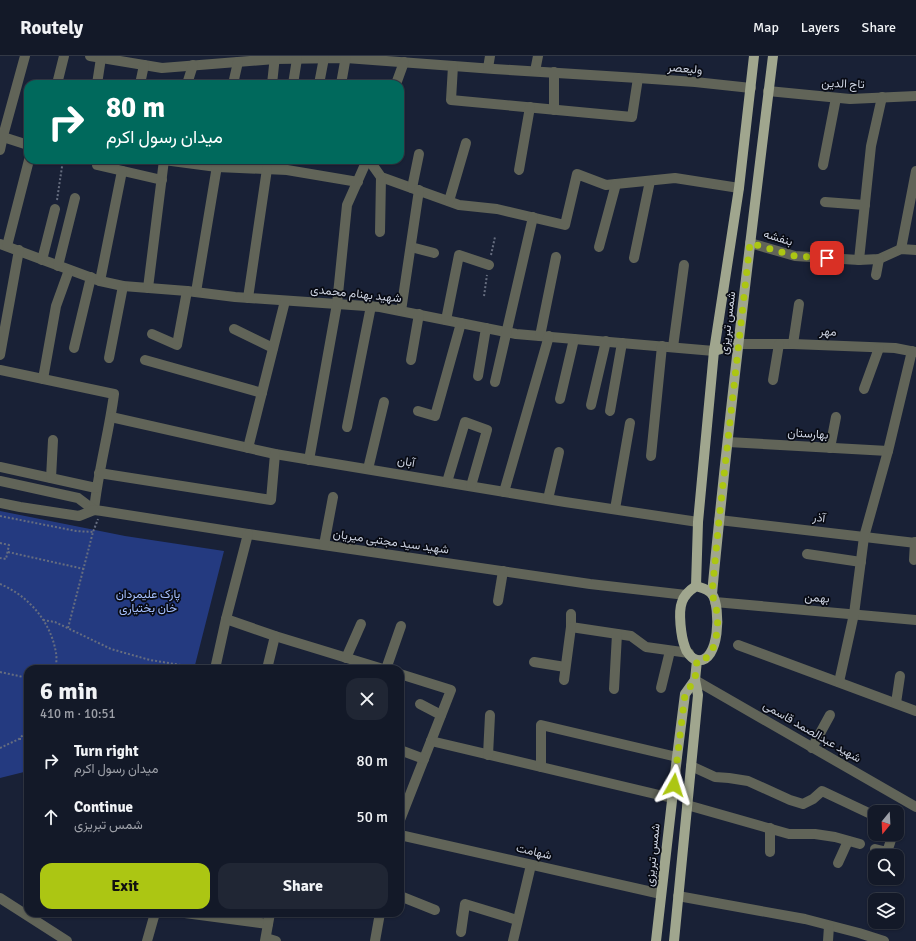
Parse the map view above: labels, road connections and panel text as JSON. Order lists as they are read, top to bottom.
{
  "streets": {
    "main road": ["شمس تبریزی"],
    "street": [
      "ولیعصر",
      "تاج الدین",
      "بنفشه",
      "شهید بهنام محمدی",
      "مهر",
      "بهارستان",
      "آبان",
      "آذر",
      "شهید سید مجتبی میریان",
      "بهمن",
      "شهید عبدالصمد قاسمی",
      "شهامت"
    ]
  },
  "crossings": [
    ["ولیعصر", "شمس تبریزی"],
    ["تاج الدین", "شمس تبریزی"],
    ["بنفشه", "شمس تبریزی"],
    ["شهید بهنام محمدی", "شمس تبریزی"],
    ["شمس تبریزی", "مهر"],
    ["شمس تبریزی", "بهارستان"],
    ["شمس تبریزی", "آبان"],
    ["شمس تبریزی", "آذر"],
    ["شمس تبریزی", "بهمن"],
    ["شمس تبریزی", "شهید عبدالصمد قاسمی"],
    ["شمس تبریزی", "شهامت"]
  ],
  "parks": ["پارک علیمردان خان بختیاری"],
  "north": "bottom",
  "page": {
    "header": "Routely",
    "nav": ["Map", "Layers", "Share"],
    "turn": ["80 m", "میدان رسول اکرم"],
    "heading": ["6 min", "410 m · 10:51"],
    "list": [
      {
        "name": "Turn right",
        "note": "میدان رسول اکرم",
        "value": "80 m"
      },
      {
        "name": "Continue",
        "note": "شمس تبریزی",
        "value": "50 m"
      }
    ],
    "buttons": ["Exit", "Share"]
  }
}
